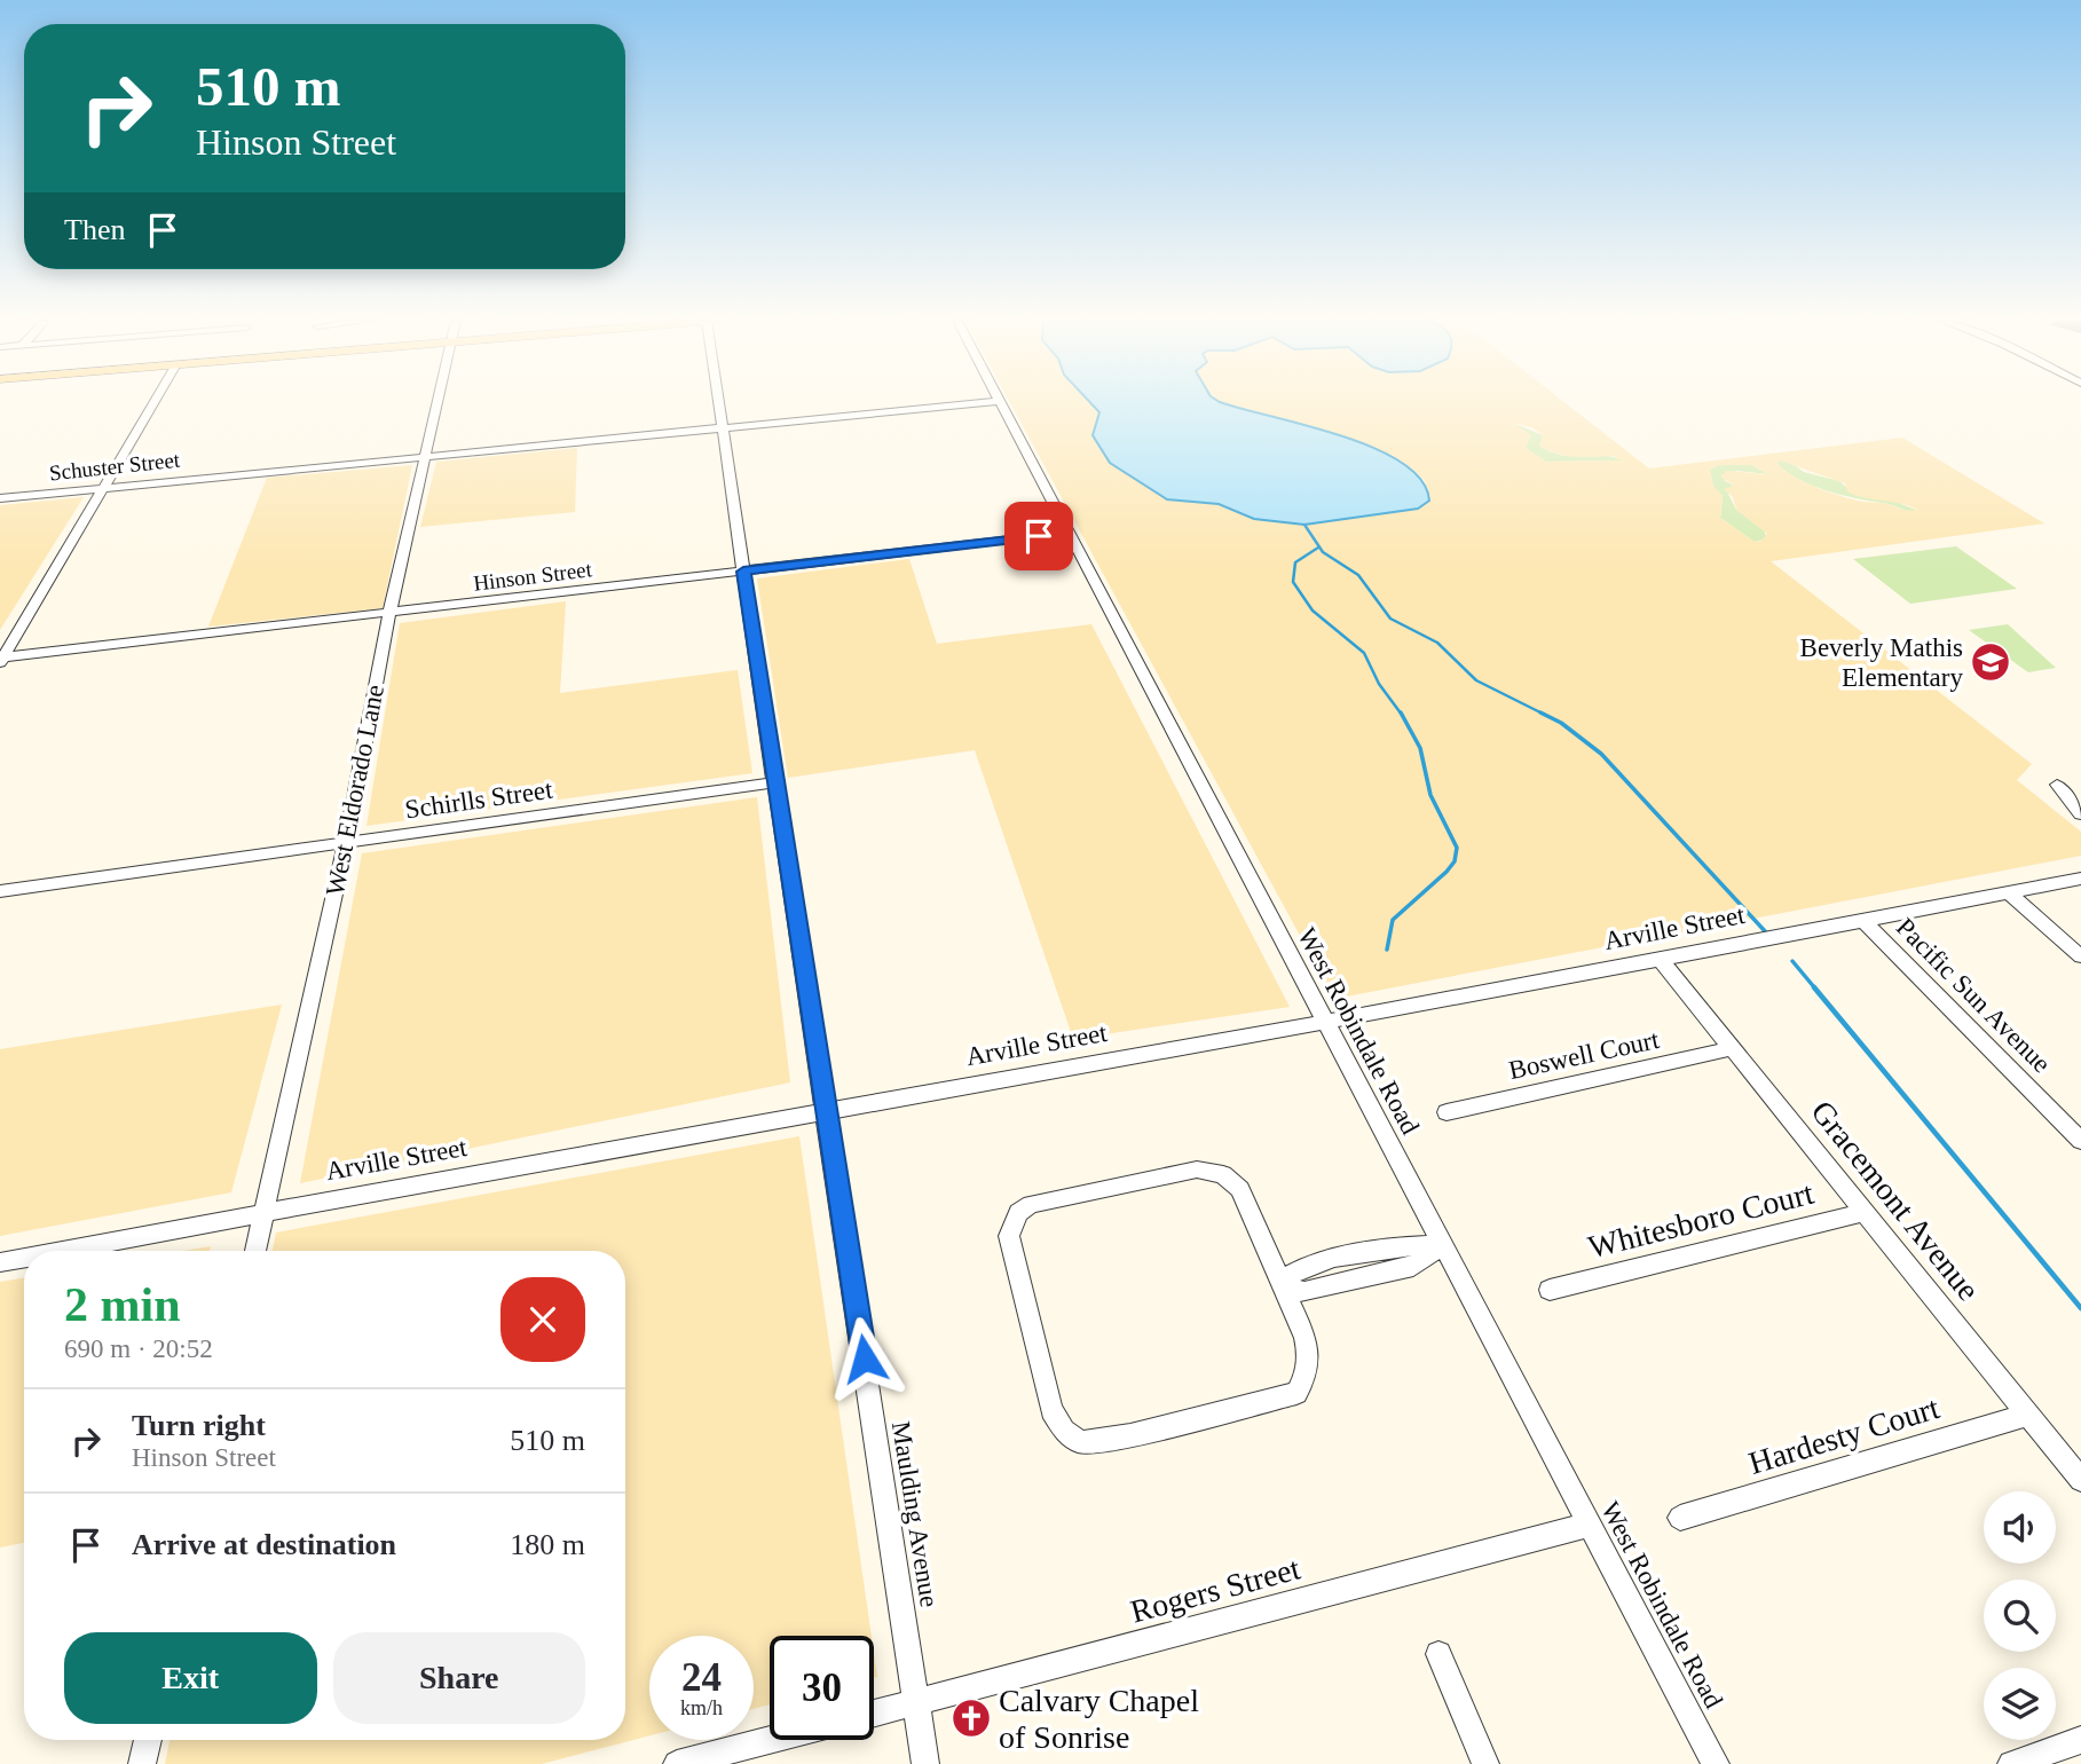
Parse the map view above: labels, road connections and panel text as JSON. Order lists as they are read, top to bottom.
{
  "streets": {
    "street": [
      "Schuster Street",
      "Hinson Street",
      "West Eldorado Lane",
      "Schirlls Street",
      "Arville Street",
      "Pacific Sun Avenue",
      "West Robindale Road",
      "Boswell Court",
      "Gracemont Avenue",
      "Whitesboro Court",
      "Hardesty Court",
      "Maulding Avenue",
      "Rogers Street"
    ]
  },
  "crossings": [
    ["Schuster Street", "West Eldorado Lane"],
    ["Schuster Street", "Maulding Avenue"],
    ["Hinson Street", "West Eldorado Lane"],
    ["Hinson Street", "West Robindale Road"],
    ["Hinson Street", "Maulding Avenue"],
    ["West Eldorado Lane", "Schirlls Street"],
    ["West Eldorado Lane", "Arville Street"],
    ["Schirlls Street", "Maulding Avenue"],
    ["Arville Street", "Pacific Sun Avenue"],
    ["Arville Street", "West Robindale Road"],
    ["Arville Street", "Gracemont Avenue"],
    ["Arville Street", "Maulding Avenue"],
    ["West Robindale Road", "Rogers Street"],
    ["Boswell Court", "Gracemont Avenue"],
    ["Gracemont Avenue", "Whitesboro Court"],
    ["Gracemont Avenue", "Hardesty Court"],
    ["Maulding Avenue", "Rogers Street"]
  ],
  "places": {
    "school or university": ["Beverly Mathis Elementary"],
    "church": ["Calvary Chapel of Sonrise"]
  },
  "page": {
    "turn": ["510 m", "Hinson Street"],
    "then": "Then",
    "heading": ["2 min", "690 m · 20:52"],
    "list": [
      {
        "name": "Turn right",
        "note": "Hinson Street",
        "value": "510 m"
      },
      {
        "name": "Arrive at destination",
        "value": "180 m"
      }
    ],
    "buttons": ["Exit", "Share"],
    "speed": "24 km/h",
    "limit": "30"
  }
}
